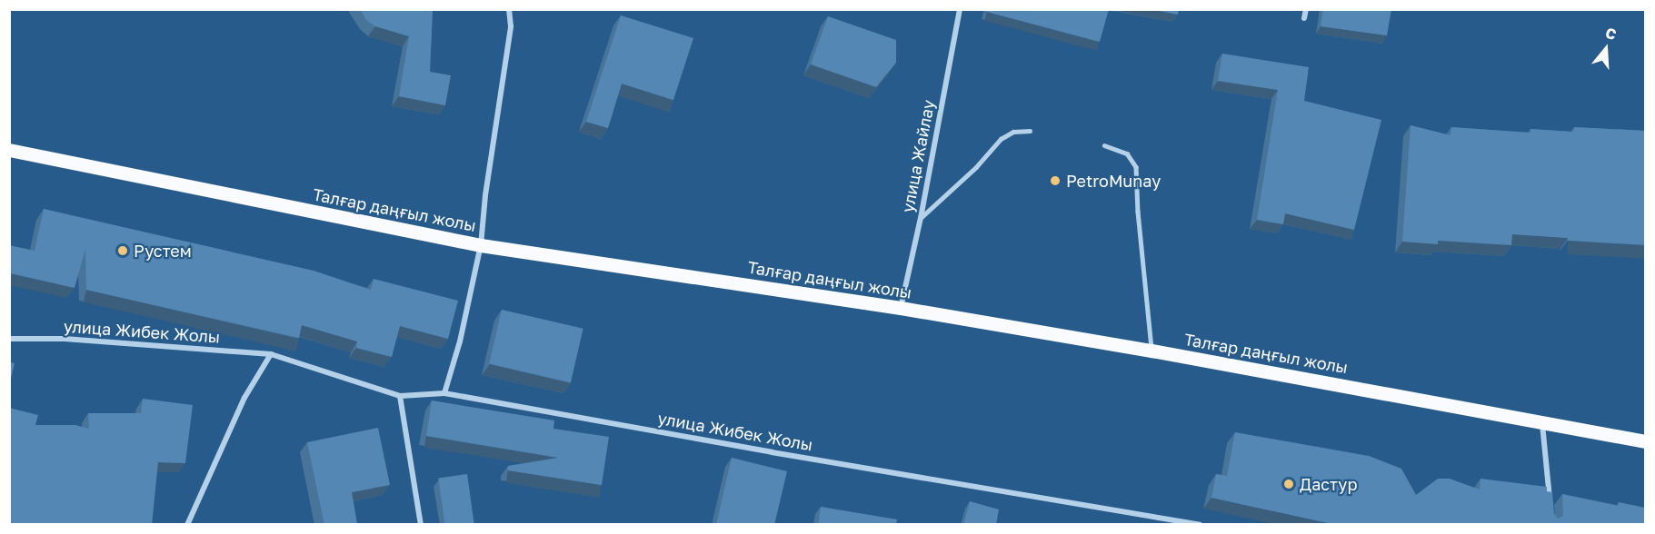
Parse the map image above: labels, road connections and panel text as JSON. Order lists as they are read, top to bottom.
{
  "streets": {
    "main road": ["Талғар даңғыл жолы"],
    "street": ["улица Жайлау", "улица Жибек Жолы"]
  },
  "crossings": [
    ["улица Жайлау", "Талғар даңғыл жолы"]
  ],
  "places": ["PetroMunay", "Рустем", "Дастур"],
  "north": "top"
}
